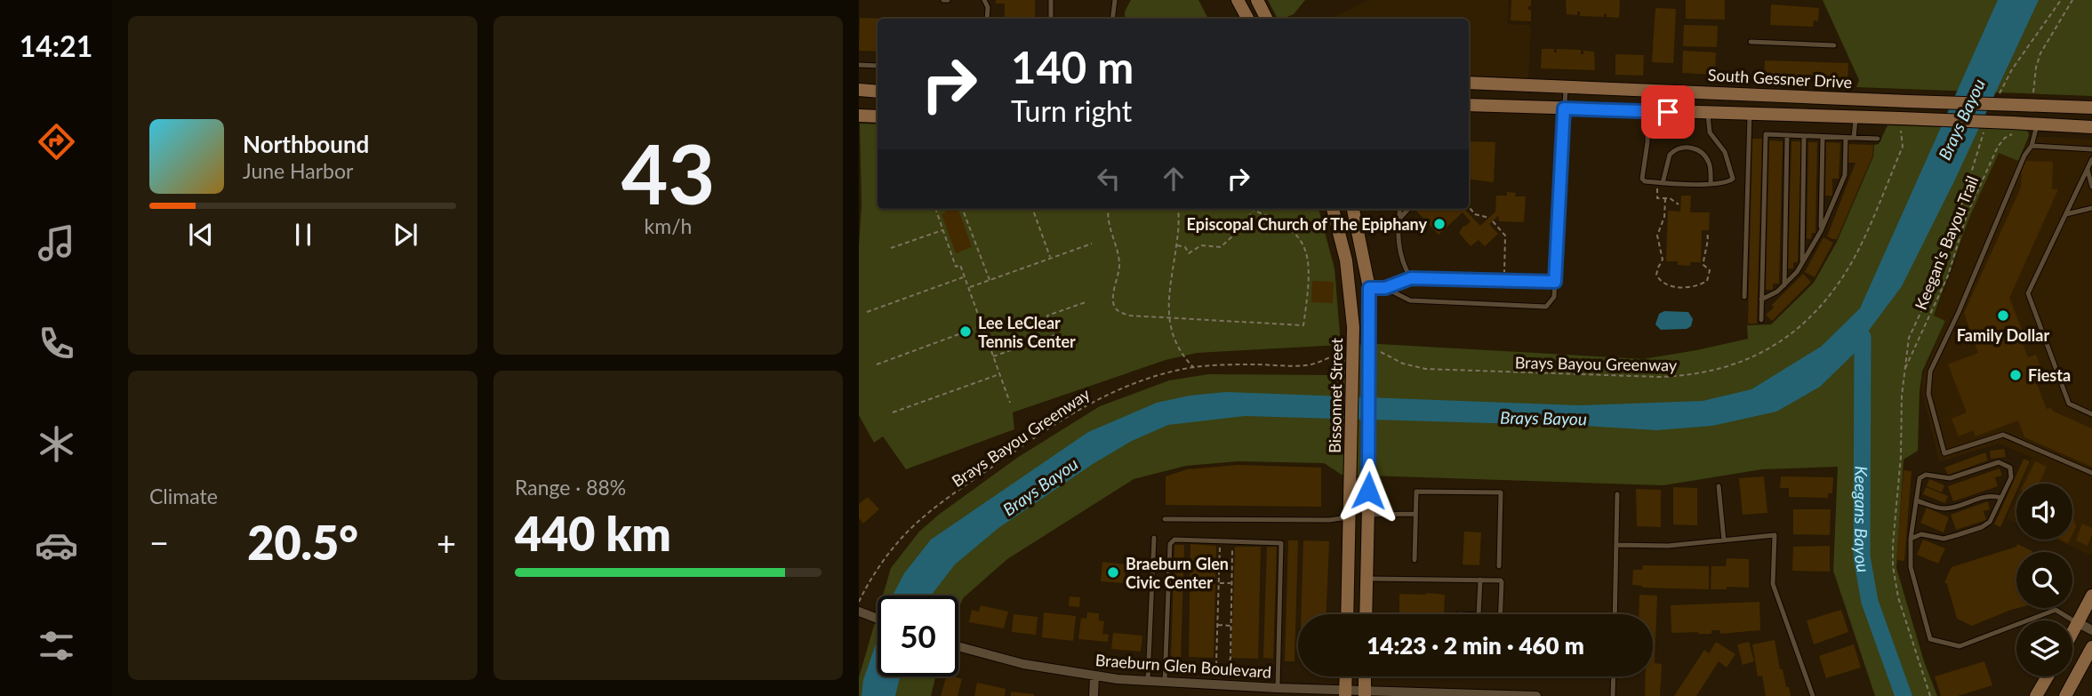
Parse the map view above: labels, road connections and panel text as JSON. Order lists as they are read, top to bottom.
{
  "streets": {
    "main road": ["South Gessner Drive", "Bissonnet Street"],
    "street": ["Braeburn Glen Boulevard"],
    "path": ["Keegan's Bayou Trail", "Brays Bayou Greenway"]
  },
  "crossings": [
    ["Brays Bayou Greenway", "Bissonnet Street"]
  ],
  "water": ["Brays Bayou", "Keegans Bayou"],
  "places": [
    "Episcopal Church of The Epiphany",
    "Family Dollar",
    "Lee LeClear Tennis Center",
    "Fiesta",
    "Braeburn Glen Civic Center"
  ],
  "page": {
    "tabs": "14:21",
    "tile": [
      ["43", "km/h"],
      "Climate",
      ["Range · 88%", "440 km"]
    ],
    "turn": ["140 m", "Turn right"],
    "song": ["Northbound", "June Harbor"],
    "heat": ["−", "20.5°", "+"],
    "limit": "50",
    "trip": "14:23 · 2 min · 460 m"
  }
}
